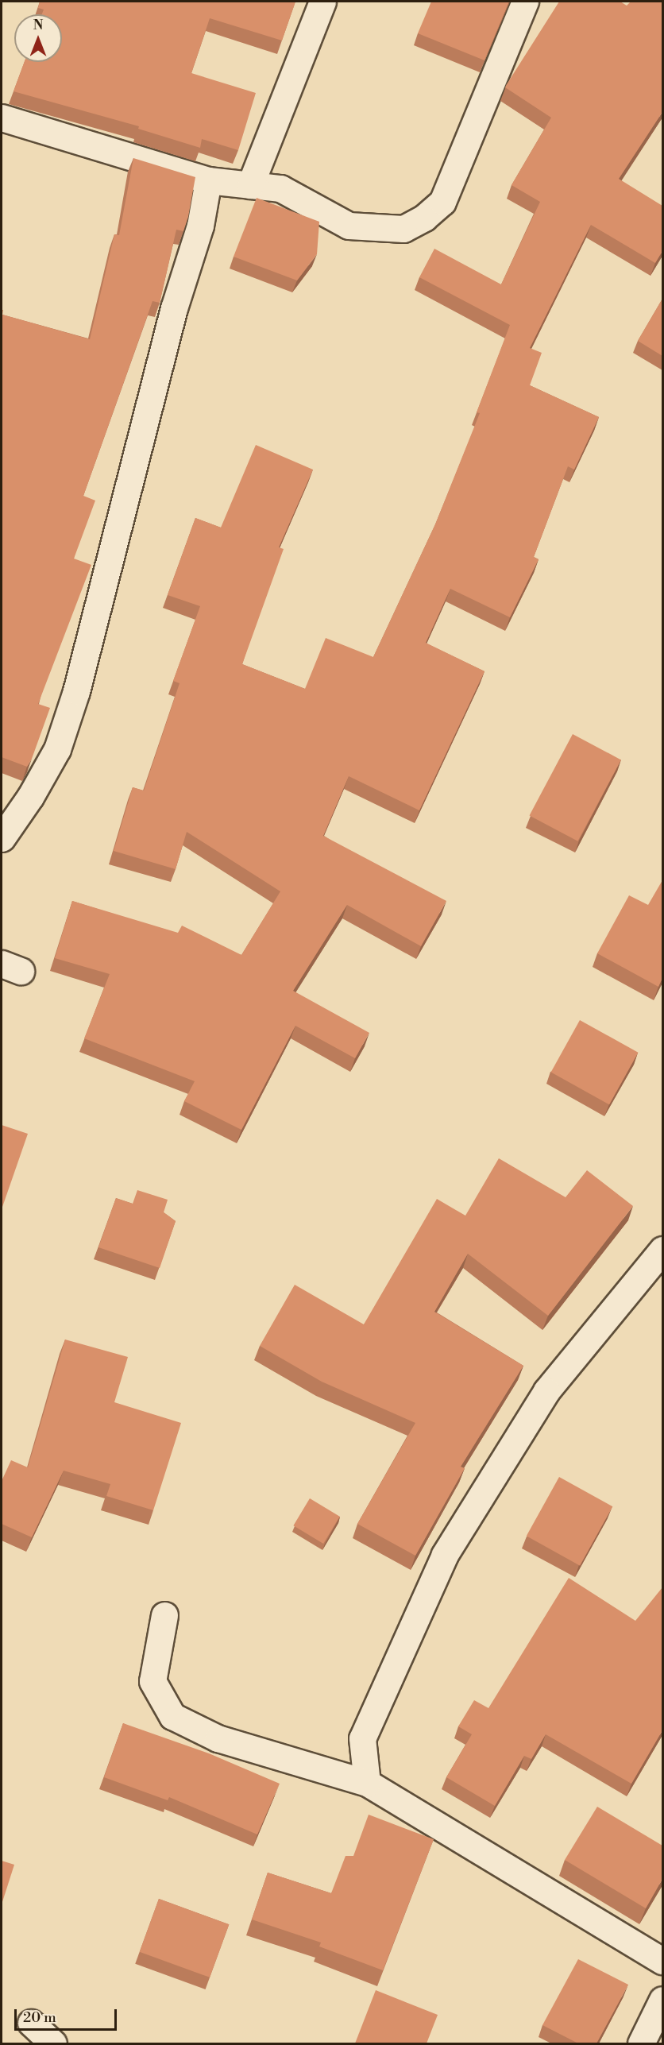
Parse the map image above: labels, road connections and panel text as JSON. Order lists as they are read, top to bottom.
{
  "scale_bar": "20 m",
  "north": "top"
}
